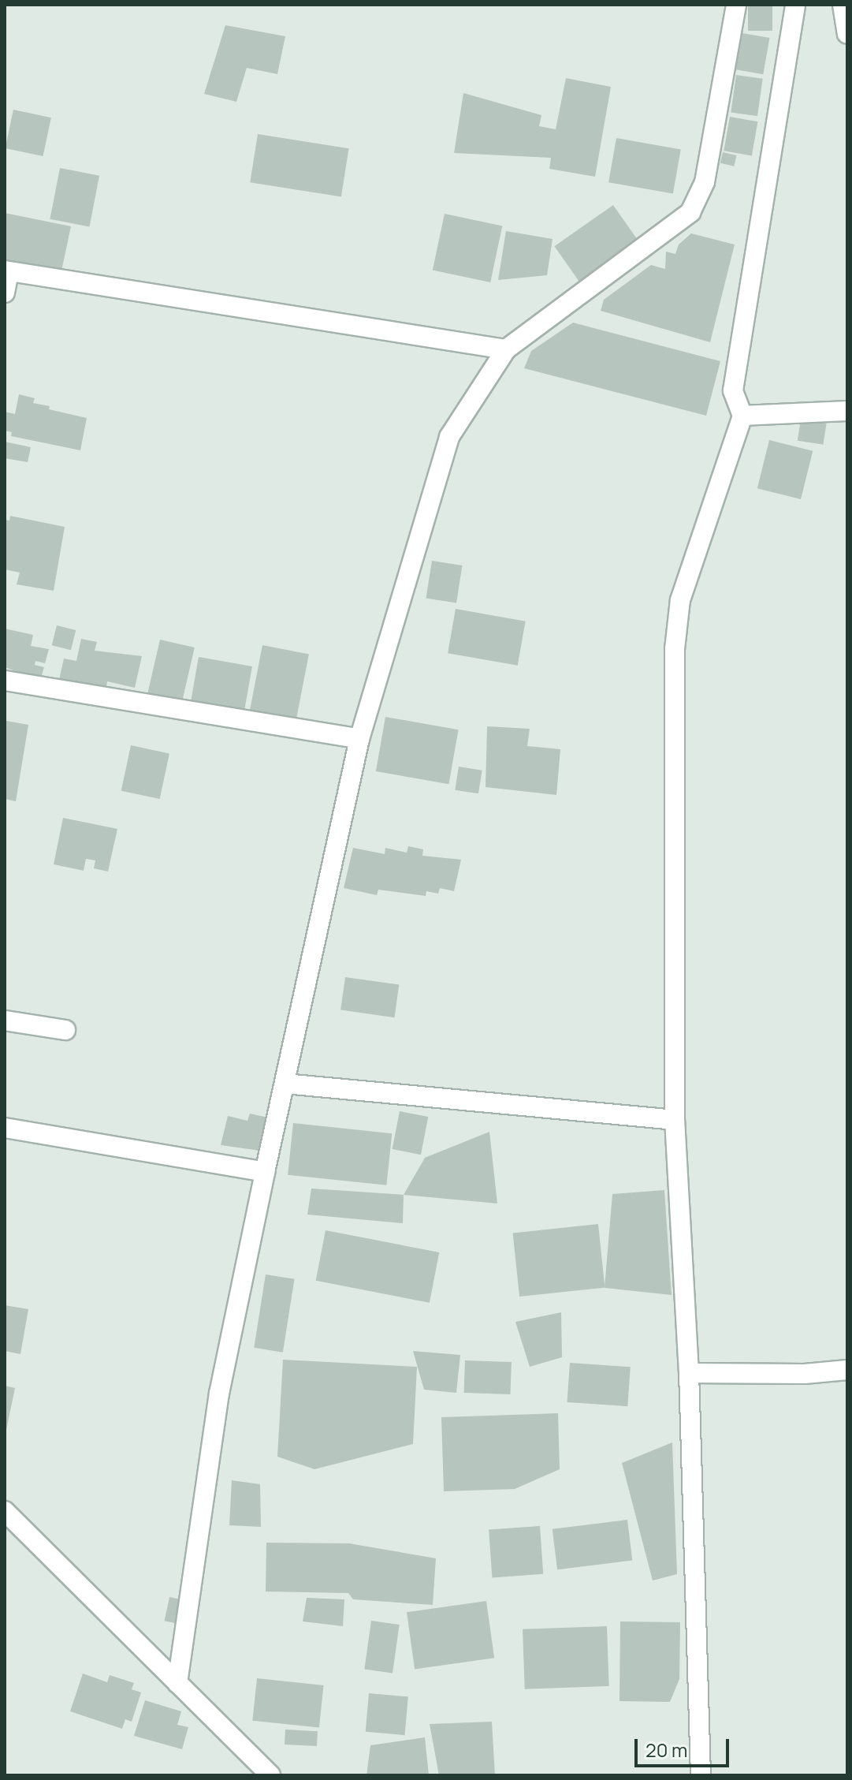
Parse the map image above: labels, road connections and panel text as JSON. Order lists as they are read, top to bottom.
{
  "scale_bar": "20 m"
}
